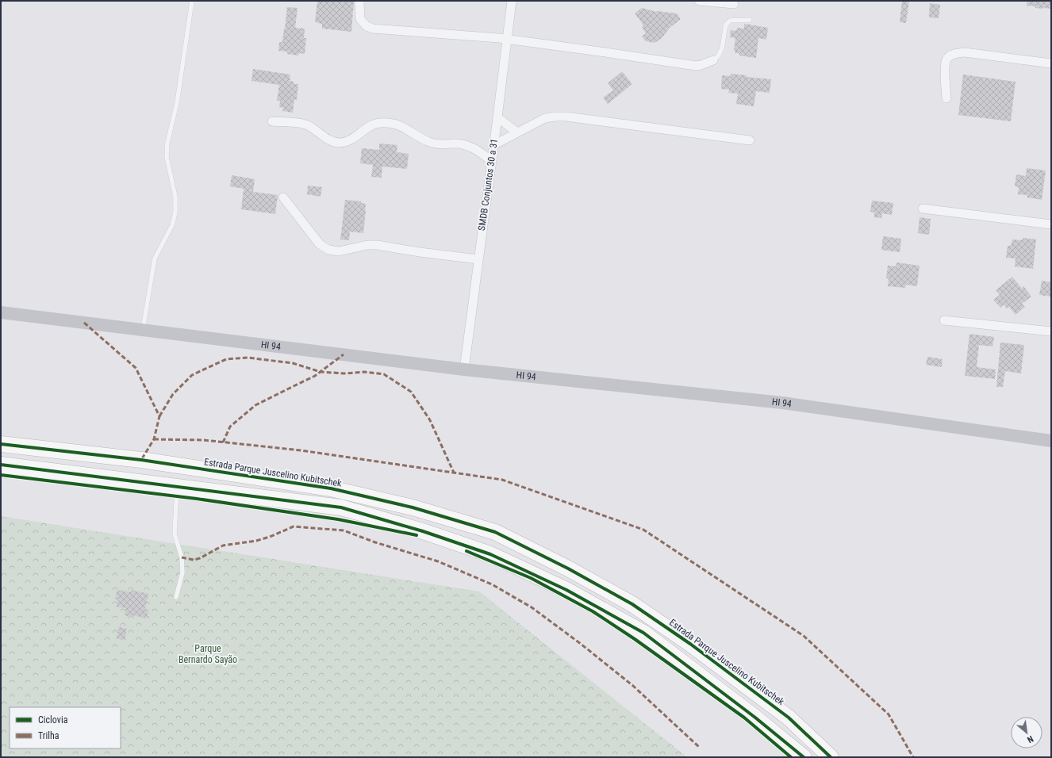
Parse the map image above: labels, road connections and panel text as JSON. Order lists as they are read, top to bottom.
{
  "streets": {
    "highway": ["Estrada Parque Juscelino Kubitschek"],
    "street": ["SMDB Conjuntos 30 a 31", "HI 94"]
  },
  "crossings": [
    ["SMDB Conjuntos 30 a 31", "HI 94"]
  ],
  "parks": ["Parque Bernardo Sayão"],
  "legend": ["Ciclovia", "Trilha"],
  "north": "bottom right"
}
